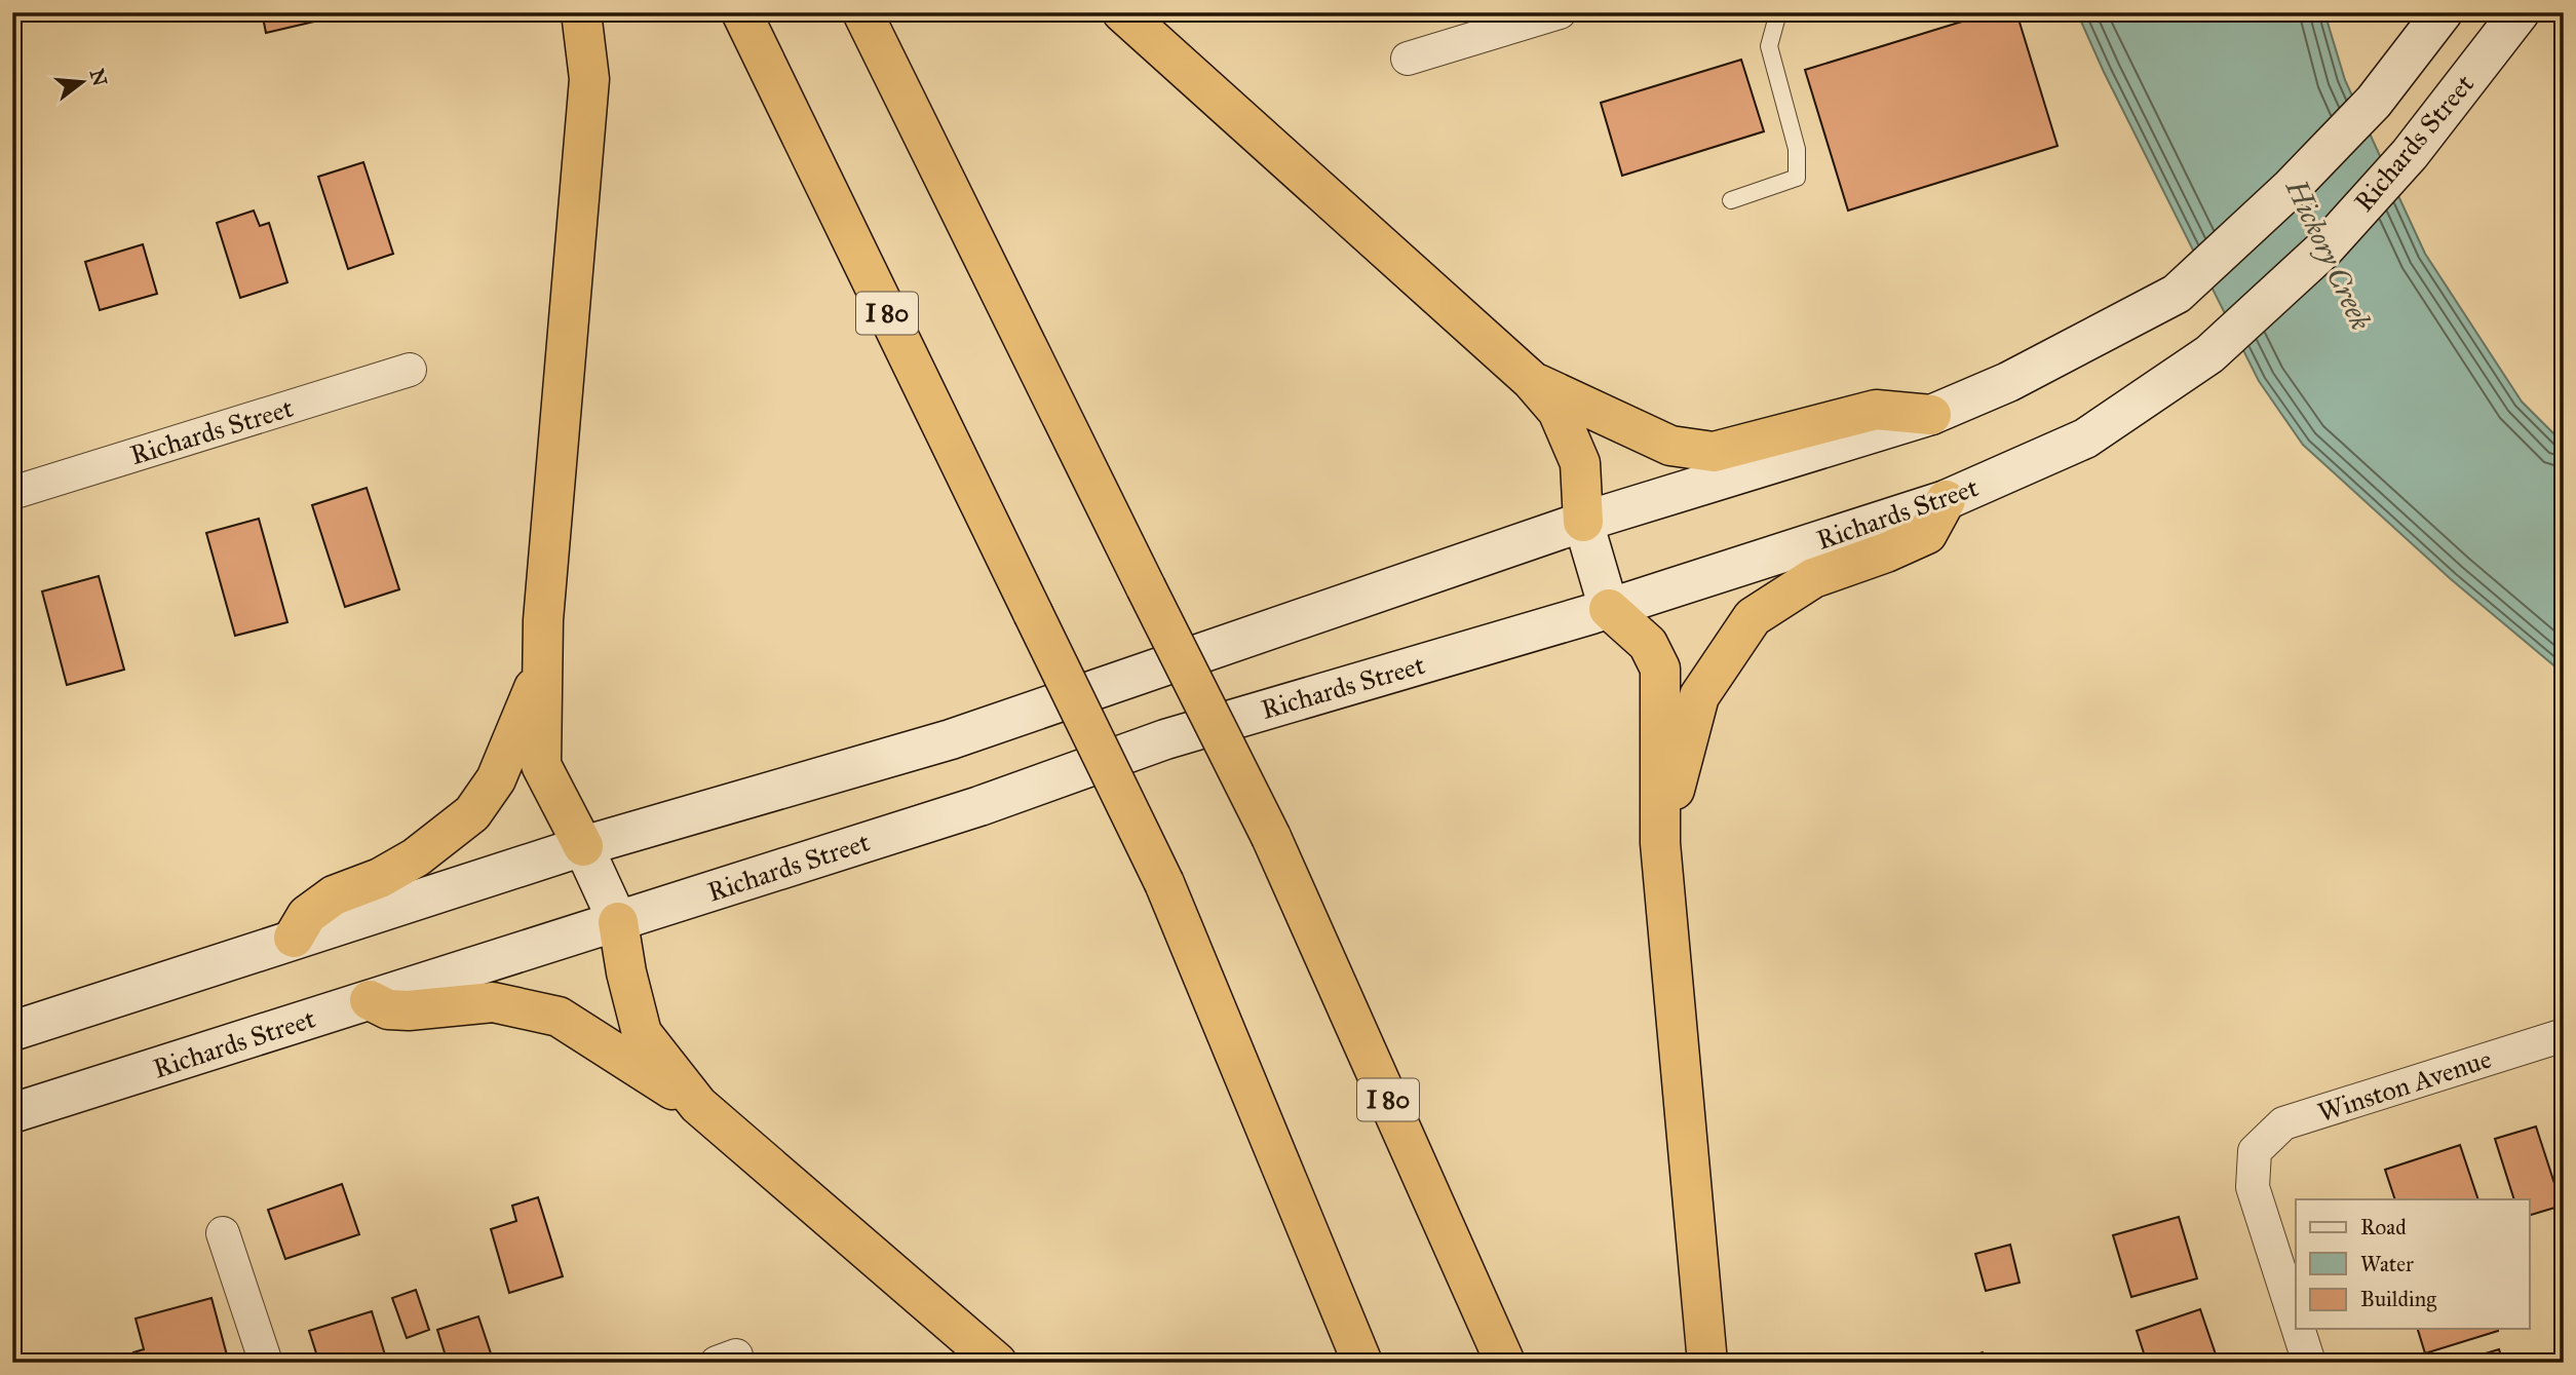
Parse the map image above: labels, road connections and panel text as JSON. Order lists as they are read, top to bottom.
{
  "streets": {
    "highway": ["I 80"],
    "street": ["Richards Street", "Winston Avenue"]
  },
  "water": ["Hickory Creek"],
  "legend": ["Road", "Water", "Building"],
  "north": "right"
}
